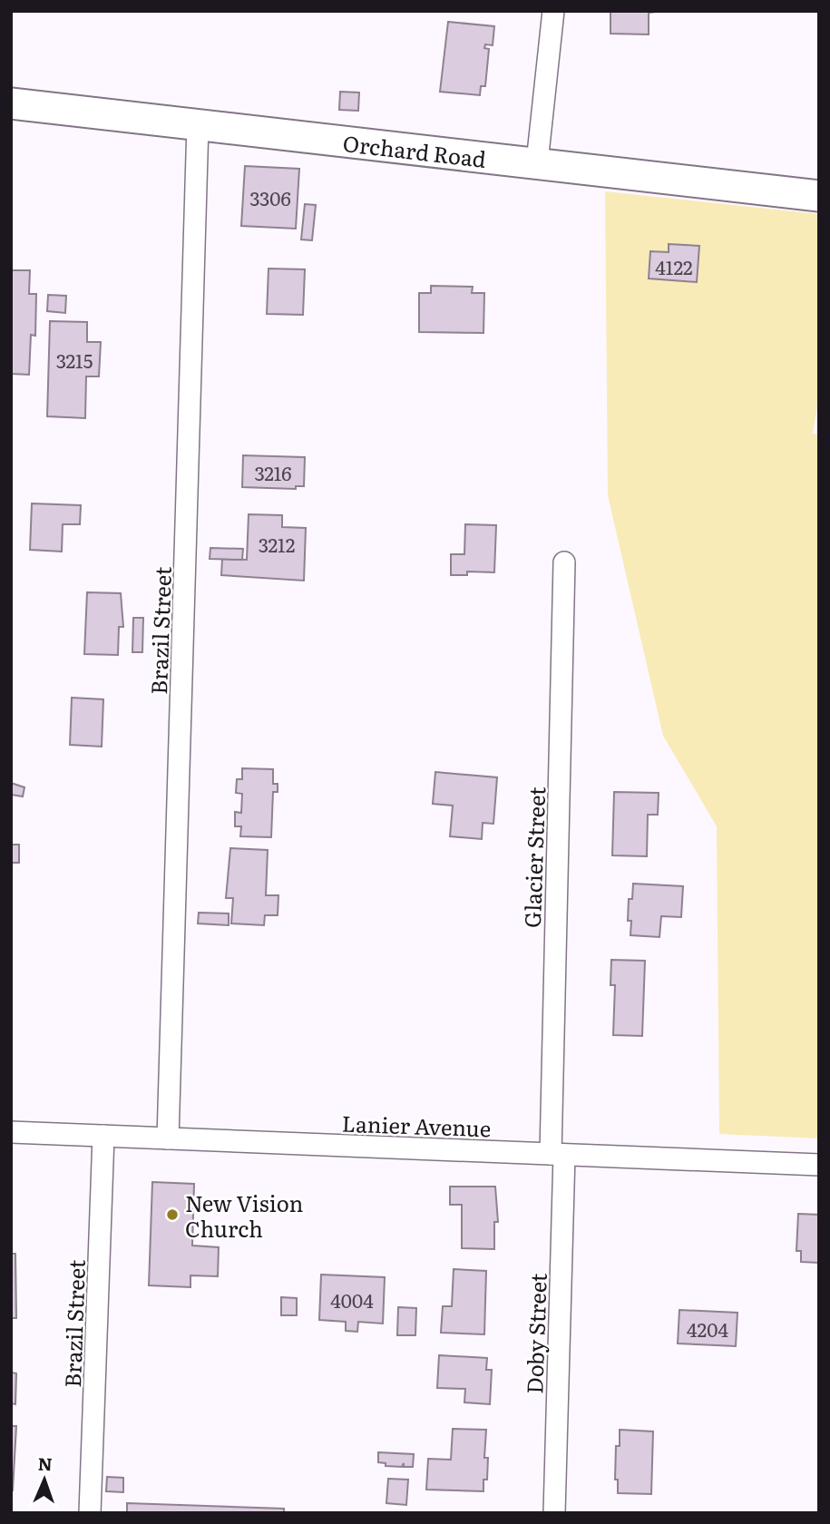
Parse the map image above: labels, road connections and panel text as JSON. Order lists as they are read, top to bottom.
{
  "streets": {
    "main road": ["Orchard Road"],
    "street": [
      "Brazil Street",
      "Glacier Street",
      "Lanier Avenue",
      "Doby Street"
    ]
  },
  "crossings": [
    ["Orchard Road", "Brazil Street"],
    ["Brazil Street", "Lanier Avenue"],
    ["Glacier Street", "Lanier Avenue"],
    ["Glacier Street", "Doby Street"],
    ["Lanier Avenue", "Doby Street"]
  ],
  "places": ["New Vision Church"],
  "house_numbers": [
    "3306",
    "4122",
    "3215",
    "3216",
    "3212",
    "4004",
    "4204"
  ],
  "north": "top"
}
